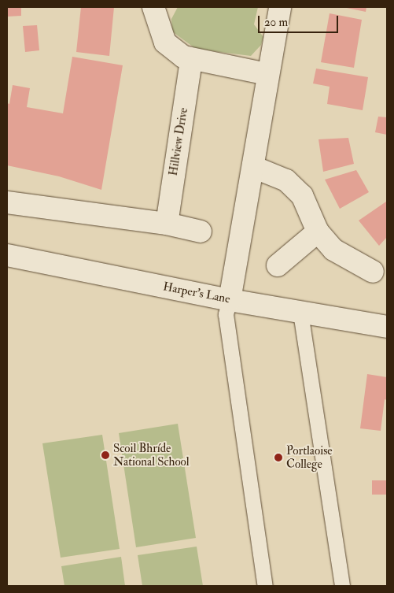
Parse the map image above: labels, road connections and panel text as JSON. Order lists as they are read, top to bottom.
{
  "streets": {
    "street": ["Hillview Drive", "Harper's Lane"]
  },
  "places": ["Scoil Bhríde National School", "Portlaoise College"],
  "scale_bar": "20 m"
}
